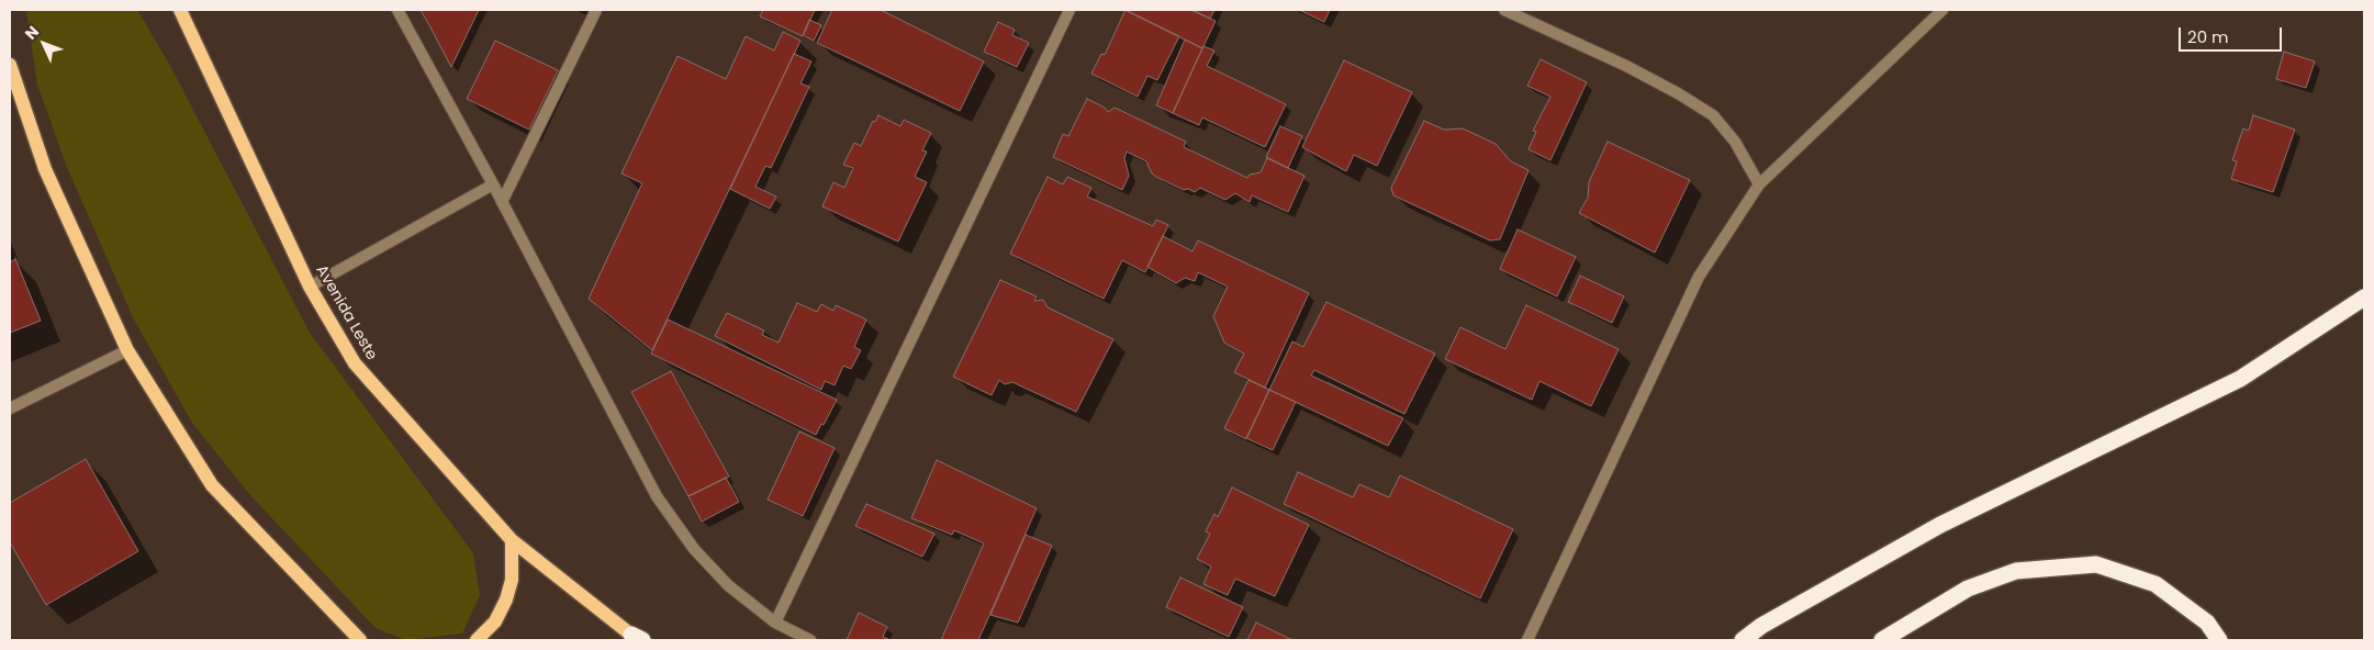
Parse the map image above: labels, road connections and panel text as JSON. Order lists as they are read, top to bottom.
{
  "streets": {
    "main road": ["Avenida Leste"]
  },
  "scale_bar": "20 m",
  "north": "top left"
}
